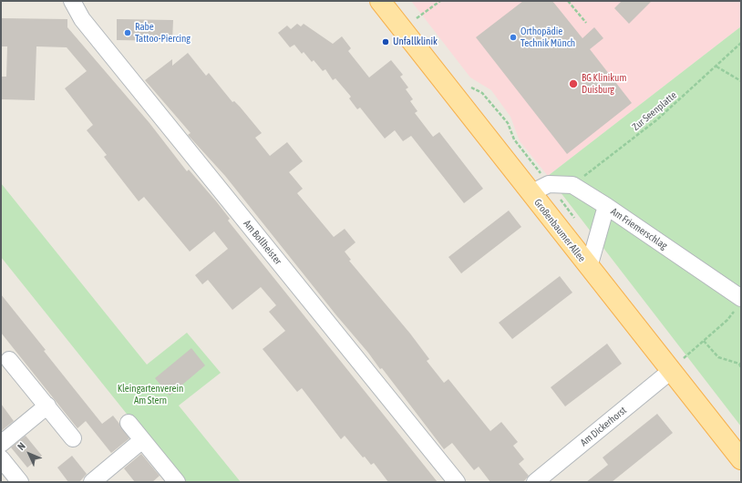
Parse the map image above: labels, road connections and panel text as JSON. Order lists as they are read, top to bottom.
{
  "streets": {
    "main road": ["Großenbaumer Allee"],
    "street": ["Am Friemerschlag", "Am Bollheister", "Am Dickerhorst"],
    "path": ["Zur Seenplatte"]
  },
  "crossings": [
    ["Zur Seenplatte", "Am Friemerschlag"],
    ["Am Friemerschlag", "Großenbaumer Allee"],
    ["Großenbaumer Allee", "Am Dickerhorst"]
  ],
  "parks": ["Kleingartenverein Am Stern"],
  "places": [
    "Rabe Tattoo-Piercing",
    "Orthopädie Technik Münch",
    "Unfallklinik",
    "BG Klinikum Duisburg"
  ],
  "north": "top left"
}
